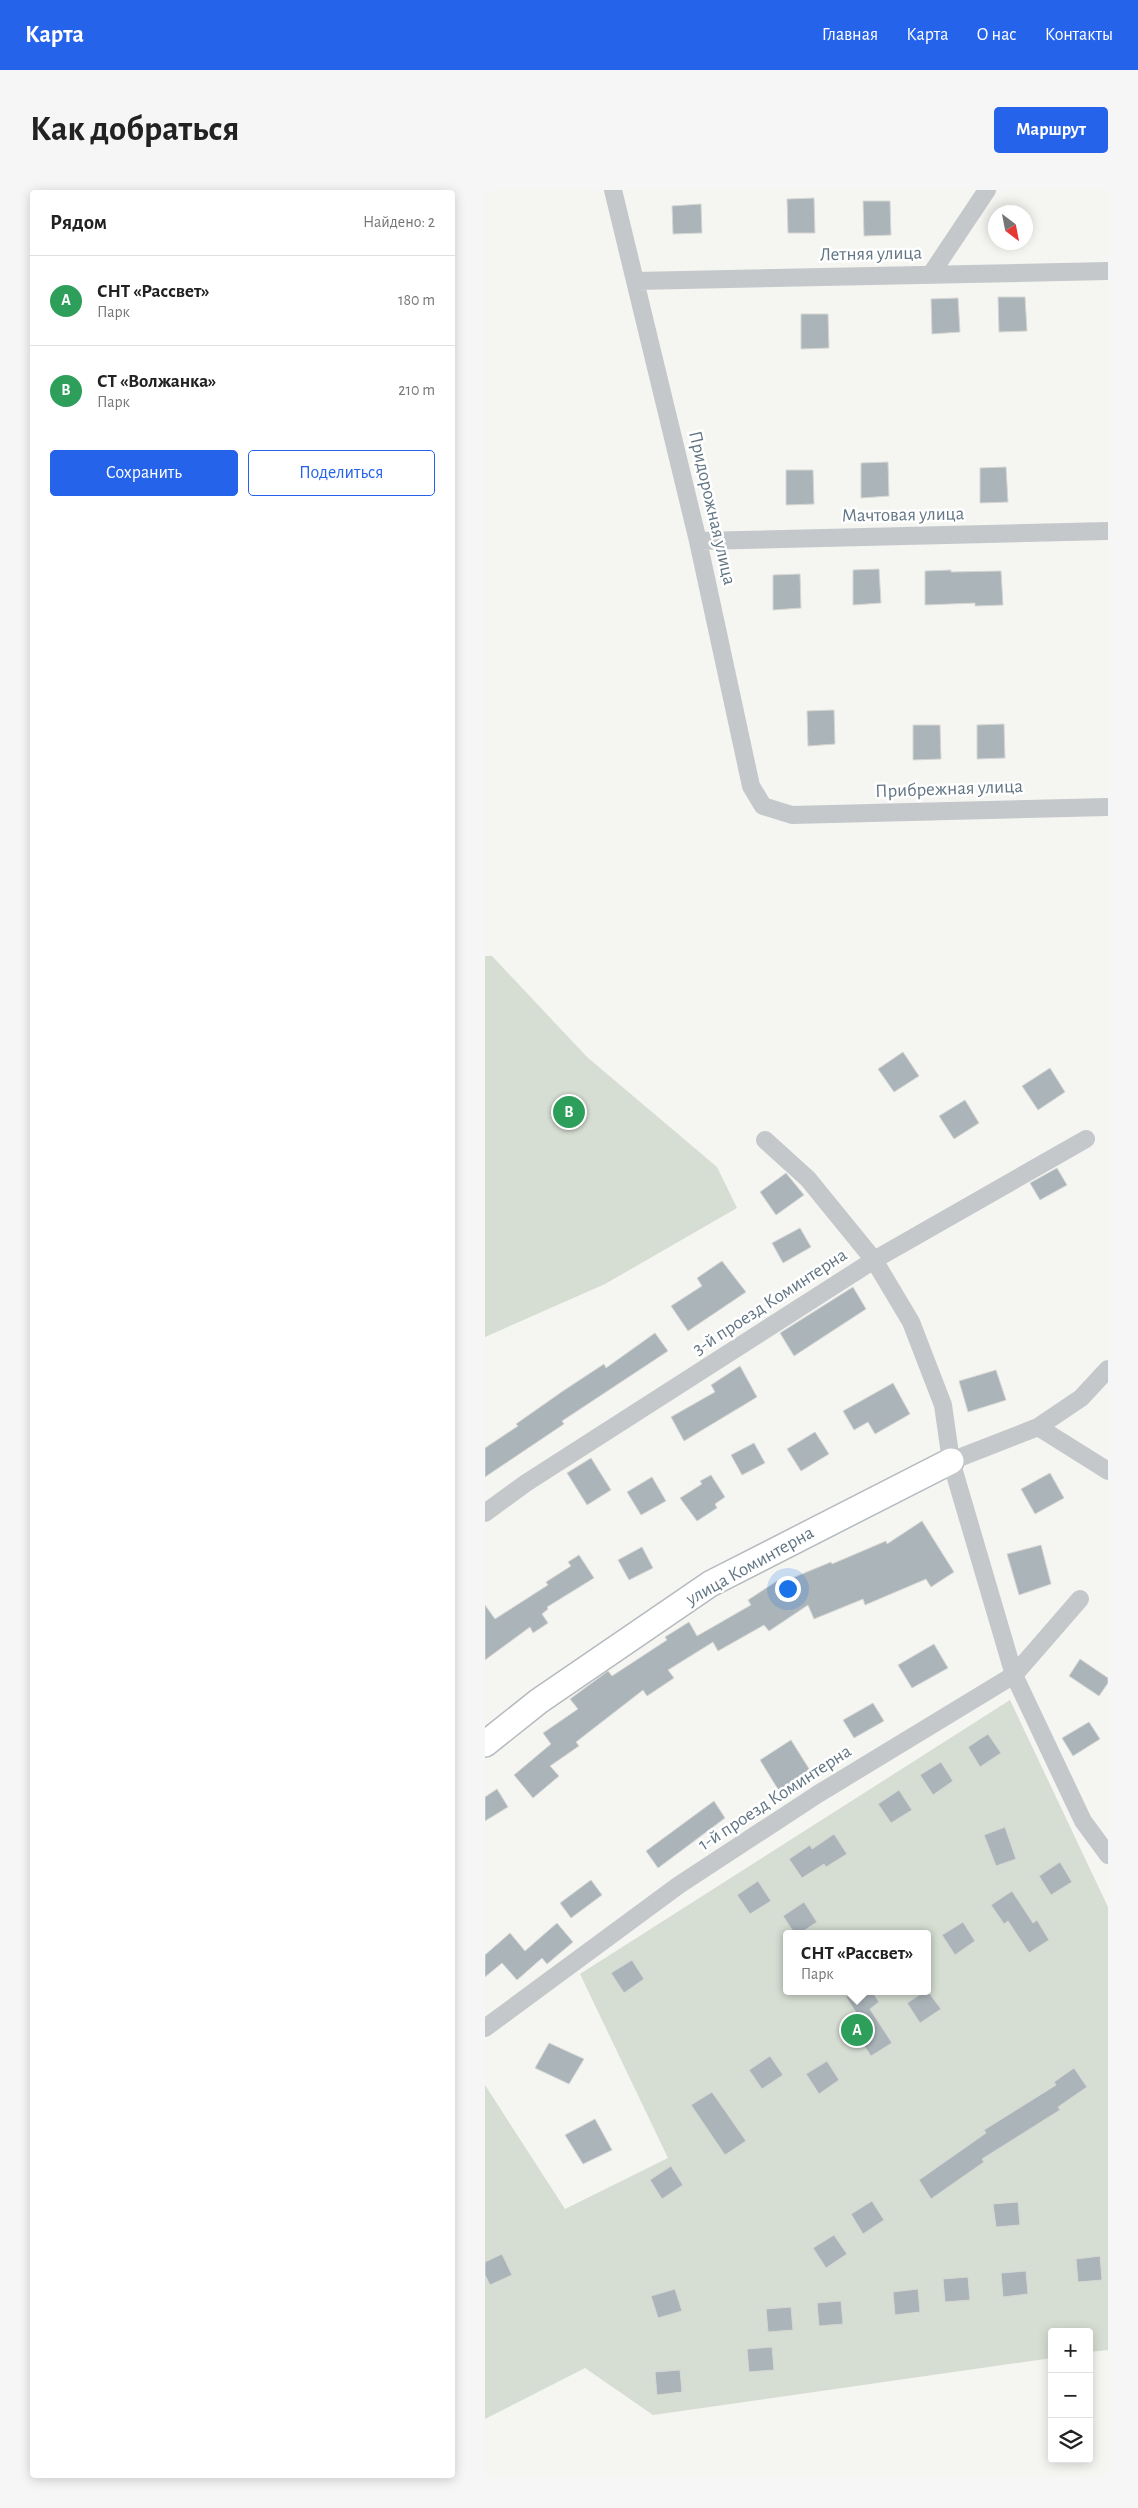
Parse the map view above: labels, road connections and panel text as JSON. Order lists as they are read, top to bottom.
{
  "streets": {
    "street": [
      "Летняя улица",
      "Придорожная улица",
      "Мачтовая улица",
      "Прибрежная улица",
      "3-й проезд Коминтерна",
      "улица Коминтерна",
      "1-й проезд Коминтерна"
    ]
  },
  "crossings": [
    ["Летняя улица", "Придорожная улица"],
    ["Придорожная улица", "Мачтовая улица"],
    ["Придорожная улица", "Прибрежная улица"]
  ],
  "north": "bottom right",
  "page": {
    "header": "Карта",
    "nav": [
      "Главная",
      "Карта",
      "О нас",
      "Контакты"
    ],
    "buttons": [
      "Маршрут",
      ["Сохранить", "Поделиться"]
    ],
    "title": "Как добраться",
    "heading": ["Рядом", "Найдено: 2"],
    "list": [
      {
        "mark": "A",
        "name": "СНТ «Рассвет»",
        "note": "Парк",
        "value": "180 m"
      },
      {
        "mark": "B",
        "name": "СТ «Волжанка»",
        "note": "Парк",
        "value": "210 m"
      }
    ],
    "pins": ["B", "A"],
    "popup": ["СНТ «Рассвет»", "Парк"],
    "map_buttons": ["+", "−"]
  }
}
